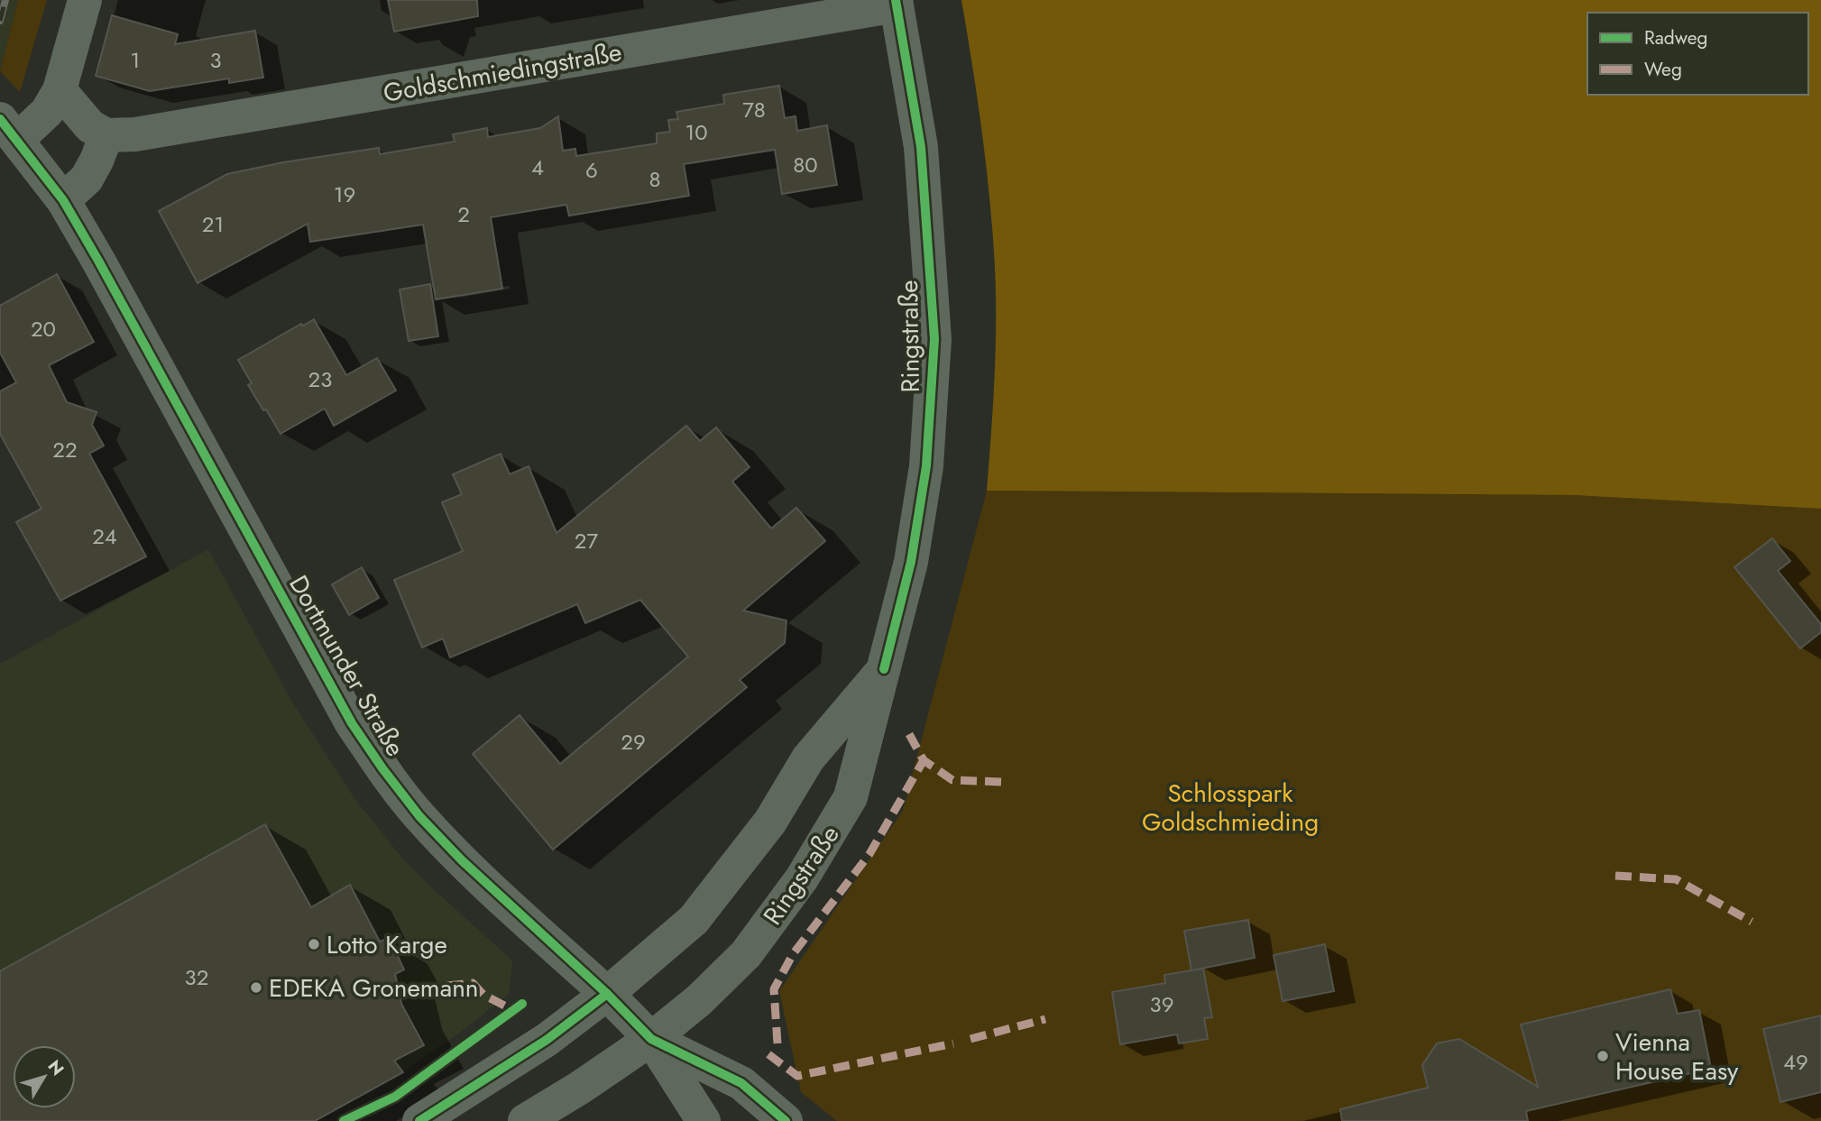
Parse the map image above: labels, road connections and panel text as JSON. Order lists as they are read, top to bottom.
{
  "streets": {
    "main road": ["Ringstraße", "Dortmunder Straße"],
    "street": ["Goldschmiedingstraße"]
  },
  "crossings": [
    ["Goldschmiedingstraße", "Ringstraße"],
    ["Ringstraße", "Dortmunder Straße"]
  ],
  "parks": ["Schlosspark Goldschmieding"],
  "places": ["Lotto Karge", "EDEKA Gronemann", "Vienna House Easy"],
  "house_numbers": [
    "1",
    "3",
    "78",
    "10",
    "80",
    "4",
    "6",
    "8",
    "19",
    "2",
    "21",
    "20",
    "23",
    "22",
    "24",
    "27",
    "29",
    "32",
    "39",
    "49"
  ],
  "legend": ["Radweg", "Weg"],
  "north": "top right"
}
